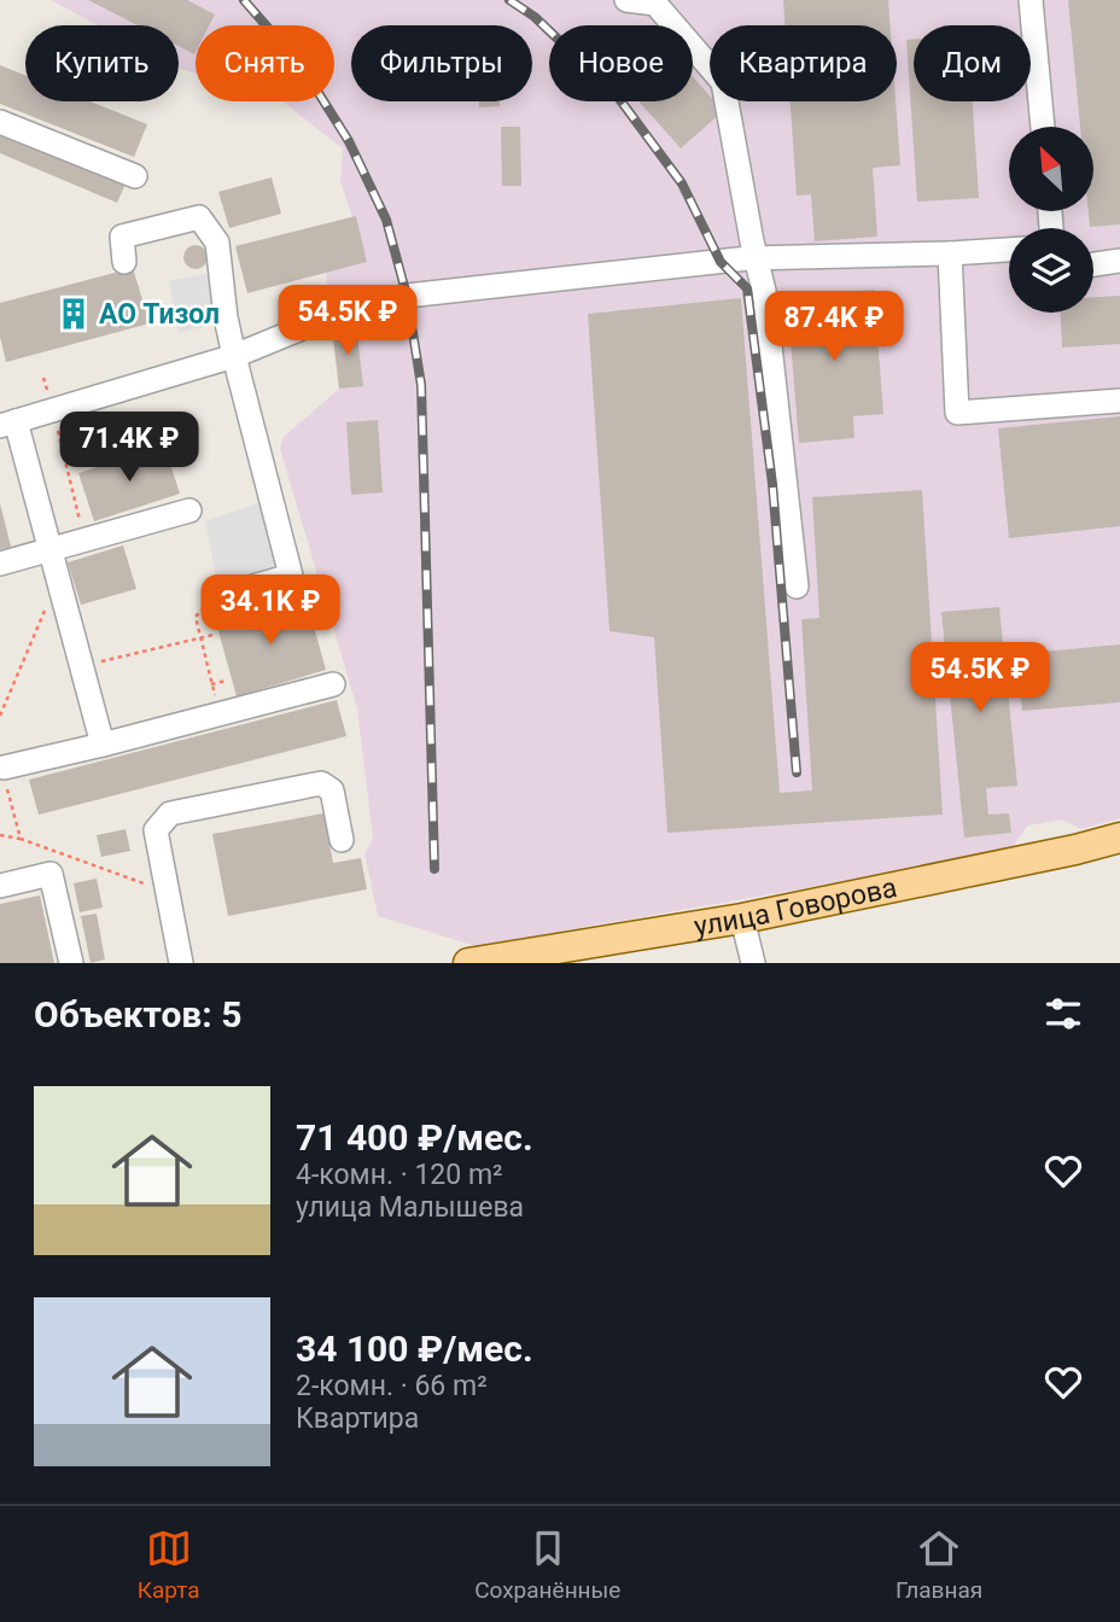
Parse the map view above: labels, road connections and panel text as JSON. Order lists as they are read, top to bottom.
{
  "streets": {
    "main road": ["улица Говорова"]
  },
  "places": {
    "building": ["АО Тизол"]
  },
  "north": "top left",
  "page": {
    "chip": [
      "Купить",
      "Снять",
      "Фильтры",
      "Новое",
      "Квартира",
      "Дом"
    ],
    "price": [
      "54.5K ₽",
      "87.4K ₽",
      "71.4K ₽",
      "34.1K ₽",
      "54.5K ₽"
    ],
    "heading": "Объектов: 5",
    "list": [
      {
        "name": "71 400 ₽/мес.",
        "note": "4-комн. · 120 m² · улица Малышева"
      },
      {
        "name": "34 100 ₽/мес.",
        "note": "2-комн. · 66 m² · Квартира"
      }
    ],
    "tabs": ["Карта", "Сохранённые", "Главная"]
  }
}
